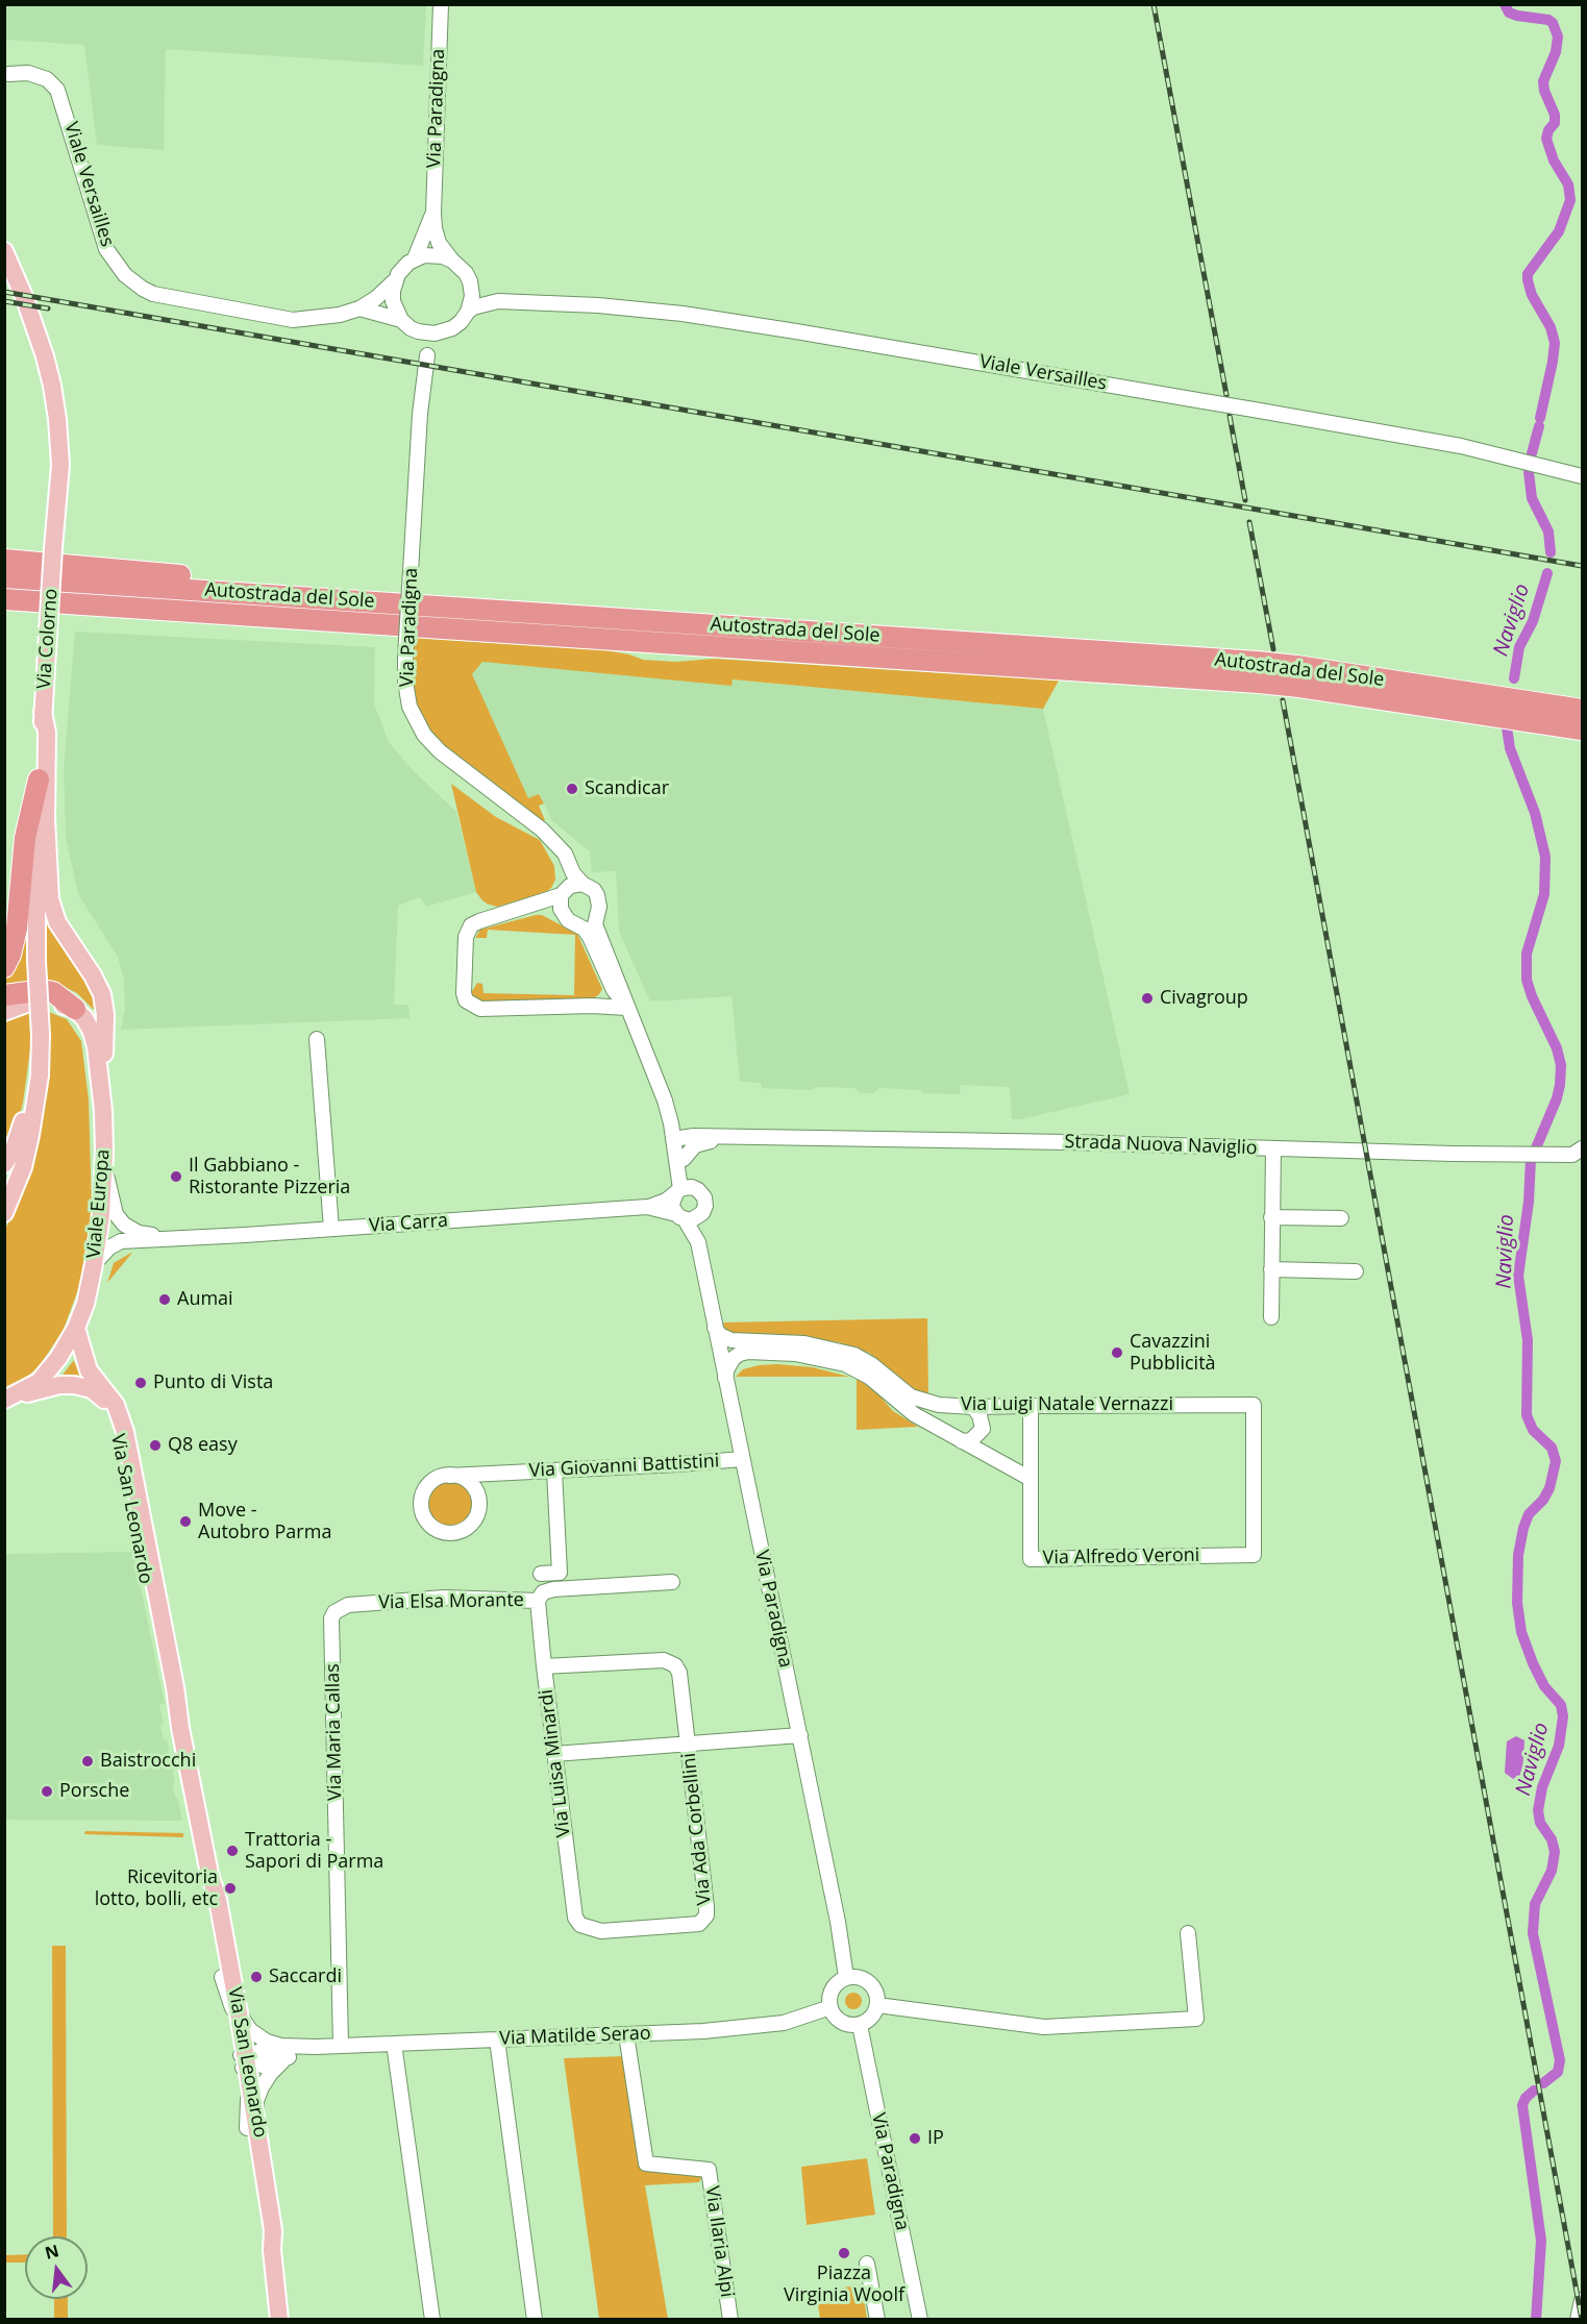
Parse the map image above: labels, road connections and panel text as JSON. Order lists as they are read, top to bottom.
{
  "streets": {
    "highway": ["Autostrada del Sole"],
    "main road": ["Via Colorno", "Viale Europa", "Via San Leonardo"],
    "street": [
      "Via Paradigna",
      "Viale Versailles",
      "Strada Nuova Naviglio",
      "Via Carra",
      "Via Luigi Natale Vernazzi",
      "Via Giovanni Battistini",
      "Via Alfredo Veroni",
      "Via Elsa Morante",
      "Via Maria Callas",
      "Via Luisa Minardi",
      "Via Ada Corbellini",
      "Via Matilde Serao",
      "Via Ilaria Alpi"
    ]
  },
  "crossings": [
    ["Via Paradigna", "Viale Versailles"],
    ["Via Paradigna", "Strada Nuova Naviglio"],
    ["Via Paradigna", "Via Carra"],
    ["Via Paradigna", "Via Luigi Natale Vernazzi"],
    ["Via Paradigna", "Via Giovanni Battistini"],
    ["Via Paradigna", "Via Matilde Serao"],
    ["Viale Europa", "Via Carra"],
    ["Viale Europa", "Via San Leonardo"],
    ["Via Luigi Natale Vernazzi", "Via Alfredo Veroni"],
    ["Via San Leonardo", "Via Matilde Serao"],
    ["Via Elsa Morante", "Via Maria Callas"],
    ["Via Elsa Morante", "Via Luisa Minardi"],
    ["Via Maria Callas", "Via Matilde Serao"],
    ["Via Luisa Minardi", "Via Ada Corbellini"],
    ["Via Matilde Serao", "Via Ilaria Alpi"]
  ],
  "water": ["Naviglio"],
  "places": [
    "Scandicar",
    "Civagroup",
    "Il Gabbiano - Ristorante Pizzeria",
    "Aumai",
    "Cavazzini Pubblicità",
    "Punto di Vista",
    "Q8 easy",
    "Move - Autobro Parma",
    "Baistrocchi",
    "Porsche",
    "Trattoria - Sapori di Parma",
    "Ricevitoria lotto, bolli, etc",
    "Saccardi",
    "IP",
    "Piazza Virginia Woolf"
  ],
  "north": "top"
}
